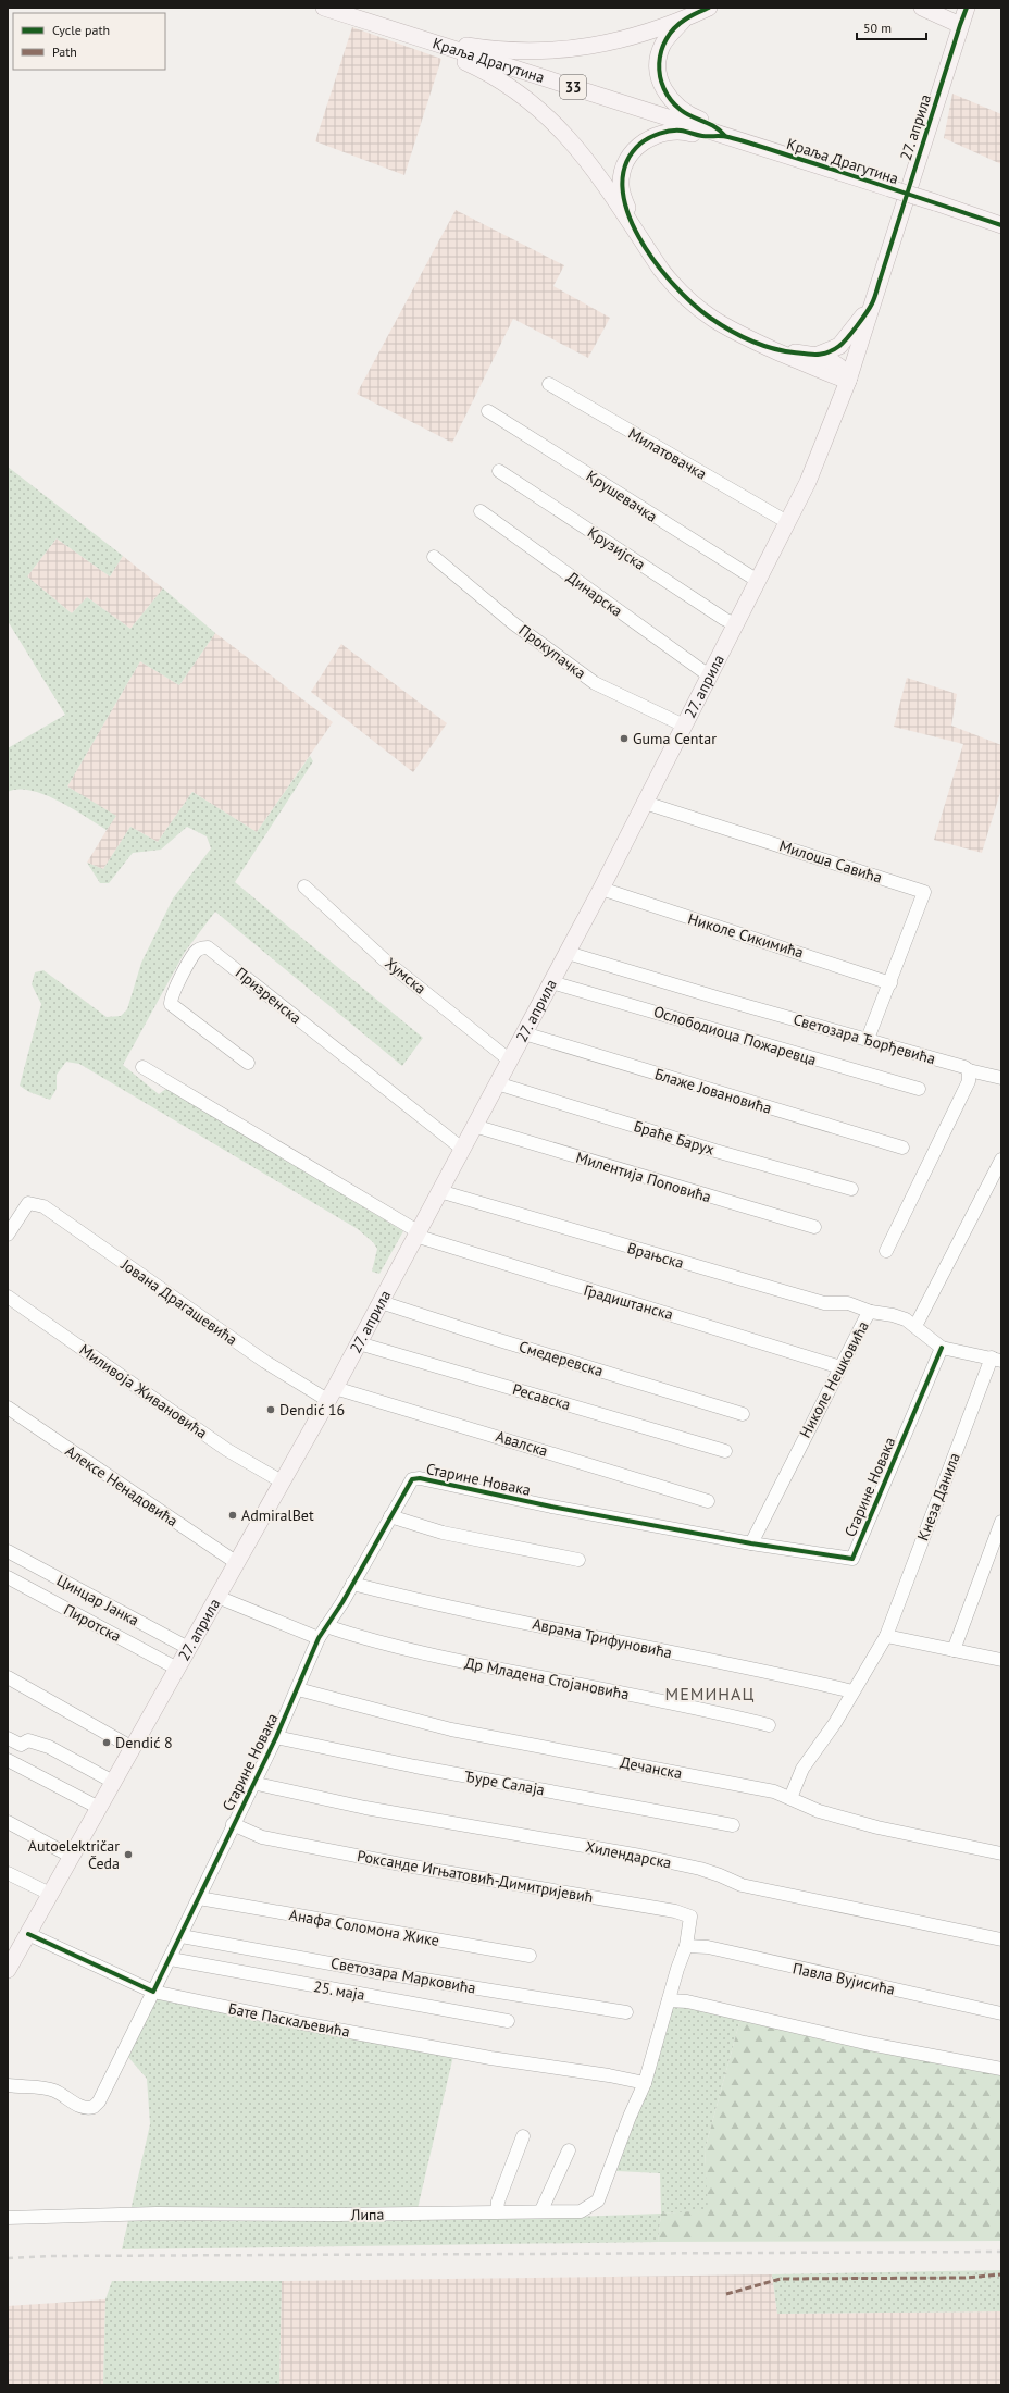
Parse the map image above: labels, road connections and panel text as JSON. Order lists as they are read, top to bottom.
{
  "streets": {
    "main road": ["Краља Драгутина", "33", "27. априла"],
    "street": [
      "Милатовачка",
      "Крушевачка",
      "Крузијска",
      "Динарска",
      "Прокупачка",
      "Милоша Савића",
      "Николе Сикимића",
      "Хумска",
      "Призренска",
      "Ослободиоца Пожаревца",
      "Светозара Ђорђевића",
      "Блаже Јовановића",
      "Браће Барух",
      "Милентија Поповића",
      "Врањска",
      "Јована Драгашевића",
      "Градиштанска",
      "Смедеревска",
      "Николе Нешковића",
      "Миливоја Живановића",
      "Ресавска",
      "Авалска",
      "Старине Новака",
      "Алексе Ненадовића",
      "Кнеза Данила",
      "Цинцар Јанка",
      "Пиротска",
      "Аврама Трифуновића",
      "Др Младена Стојановића",
      "Дечанска",
      "Ђуре Салаја",
      "Хилендарска",
      "Роксанде Игњатовић-Димитријевић",
      "Анафа Соломона Жике",
      "Светозара Марковића",
      "Павла Вујисића",
      "25. маја",
      "Бате Паскаљевића",
      "Липа"
    ]
  },
  "crossings": [
    ["27. априла", "Милатовачка"],
    ["27. априла", "Крушевачка"],
    ["27. априла", "Крузијска"],
    ["27. априла", "Динарска"],
    ["27. априла", "Прокупачка"],
    ["27. априла", "Милоша Савића"],
    ["27. априла", "Николе Сикимића"],
    ["27. априла", "Хумска"],
    ["27. априла", "Призренска"],
    ["27. априла", "Ослободиоца Пожаревца"],
    ["27. априла", "Светозара Ђорђевића"],
    ["27. априла", "Блаже Јовановића"],
    ["27. априла", "Браће Барух"],
    ["27. априла", "Милентија Поповића"],
    ["27. априла", "Врањска"],
    ["27. априла", "Јована Драгашевића"],
    ["27. априла", "Градиштанска"],
    ["27. априла", "Смедеревска"],
    ["27. априла", "Миливоја Живановића"],
    ["27. априла", "Ресавска"],
    ["27. априла", "Авалска"],
    ["27. априла", "Алексе Ненадовића"],
    ["27. априла", "Цинцар Јанка"],
    ["27. априла", "Пиротска"],
    ["27. априла", "Др Младена Стојановића"],
    ["27. априла", "Бате Паскаљевића"],
    ["Милоша Савића", "Николе Сикимића"],
    ["Врањска", "Николе Нешковића"],
    ["Јована Драгашевића", "Авалска"],
    ["Градиштанска", "Николе Нешковића"],
    ["Николе Нешковића", "Старине Новака"],
    ["Николе Нешковића", "Кнеза Данила"],
    ["Старине Новака", "Аврама Трифуновића"],
    ["Старине Новака", "Др Младена Стојановића"],
    ["Старине Новака", "Дечанска"],
    ["Старине Новака", "Ђуре Салаја"],
    ["Старине Новака", "Хилендарска"],
    ["Старине Новака", "Роксанде Игњатовић-Димитријевић"],
    ["Старине Новака", "Анафа Соломона Жике"],
    ["Старине Новака", "Светозара Марковића"],
    ["Старине Новака", "25. маја"],
    ["Старине Новака", "Бате Паскаљевића"],
    ["Кнеза Данила", "Аврама Трифуновића"],
    ["Кнеза Данила", "Дечанска"],
    ["Роксанде Игњатовић-Димитријевић", "Павла Вујисића"],
    ["Роксанде Игњатовић-Димитријевић", "Липа"],
    ["Павла Вујисића", "Липа"],
    ["Бате Паскаљевића", "Липа"]
  ],
  "districts": ["МЕМИНАЦ"],
  "places": [
    "Guma Centar",
    "Dendić 16",
    "AdmiralBet",
    "Dendić 8",
    "Autoelektričar Čeda"
  ],
  "legend": ["Cycle path", "Path"],
  "scale_bar": "50 m"
}
